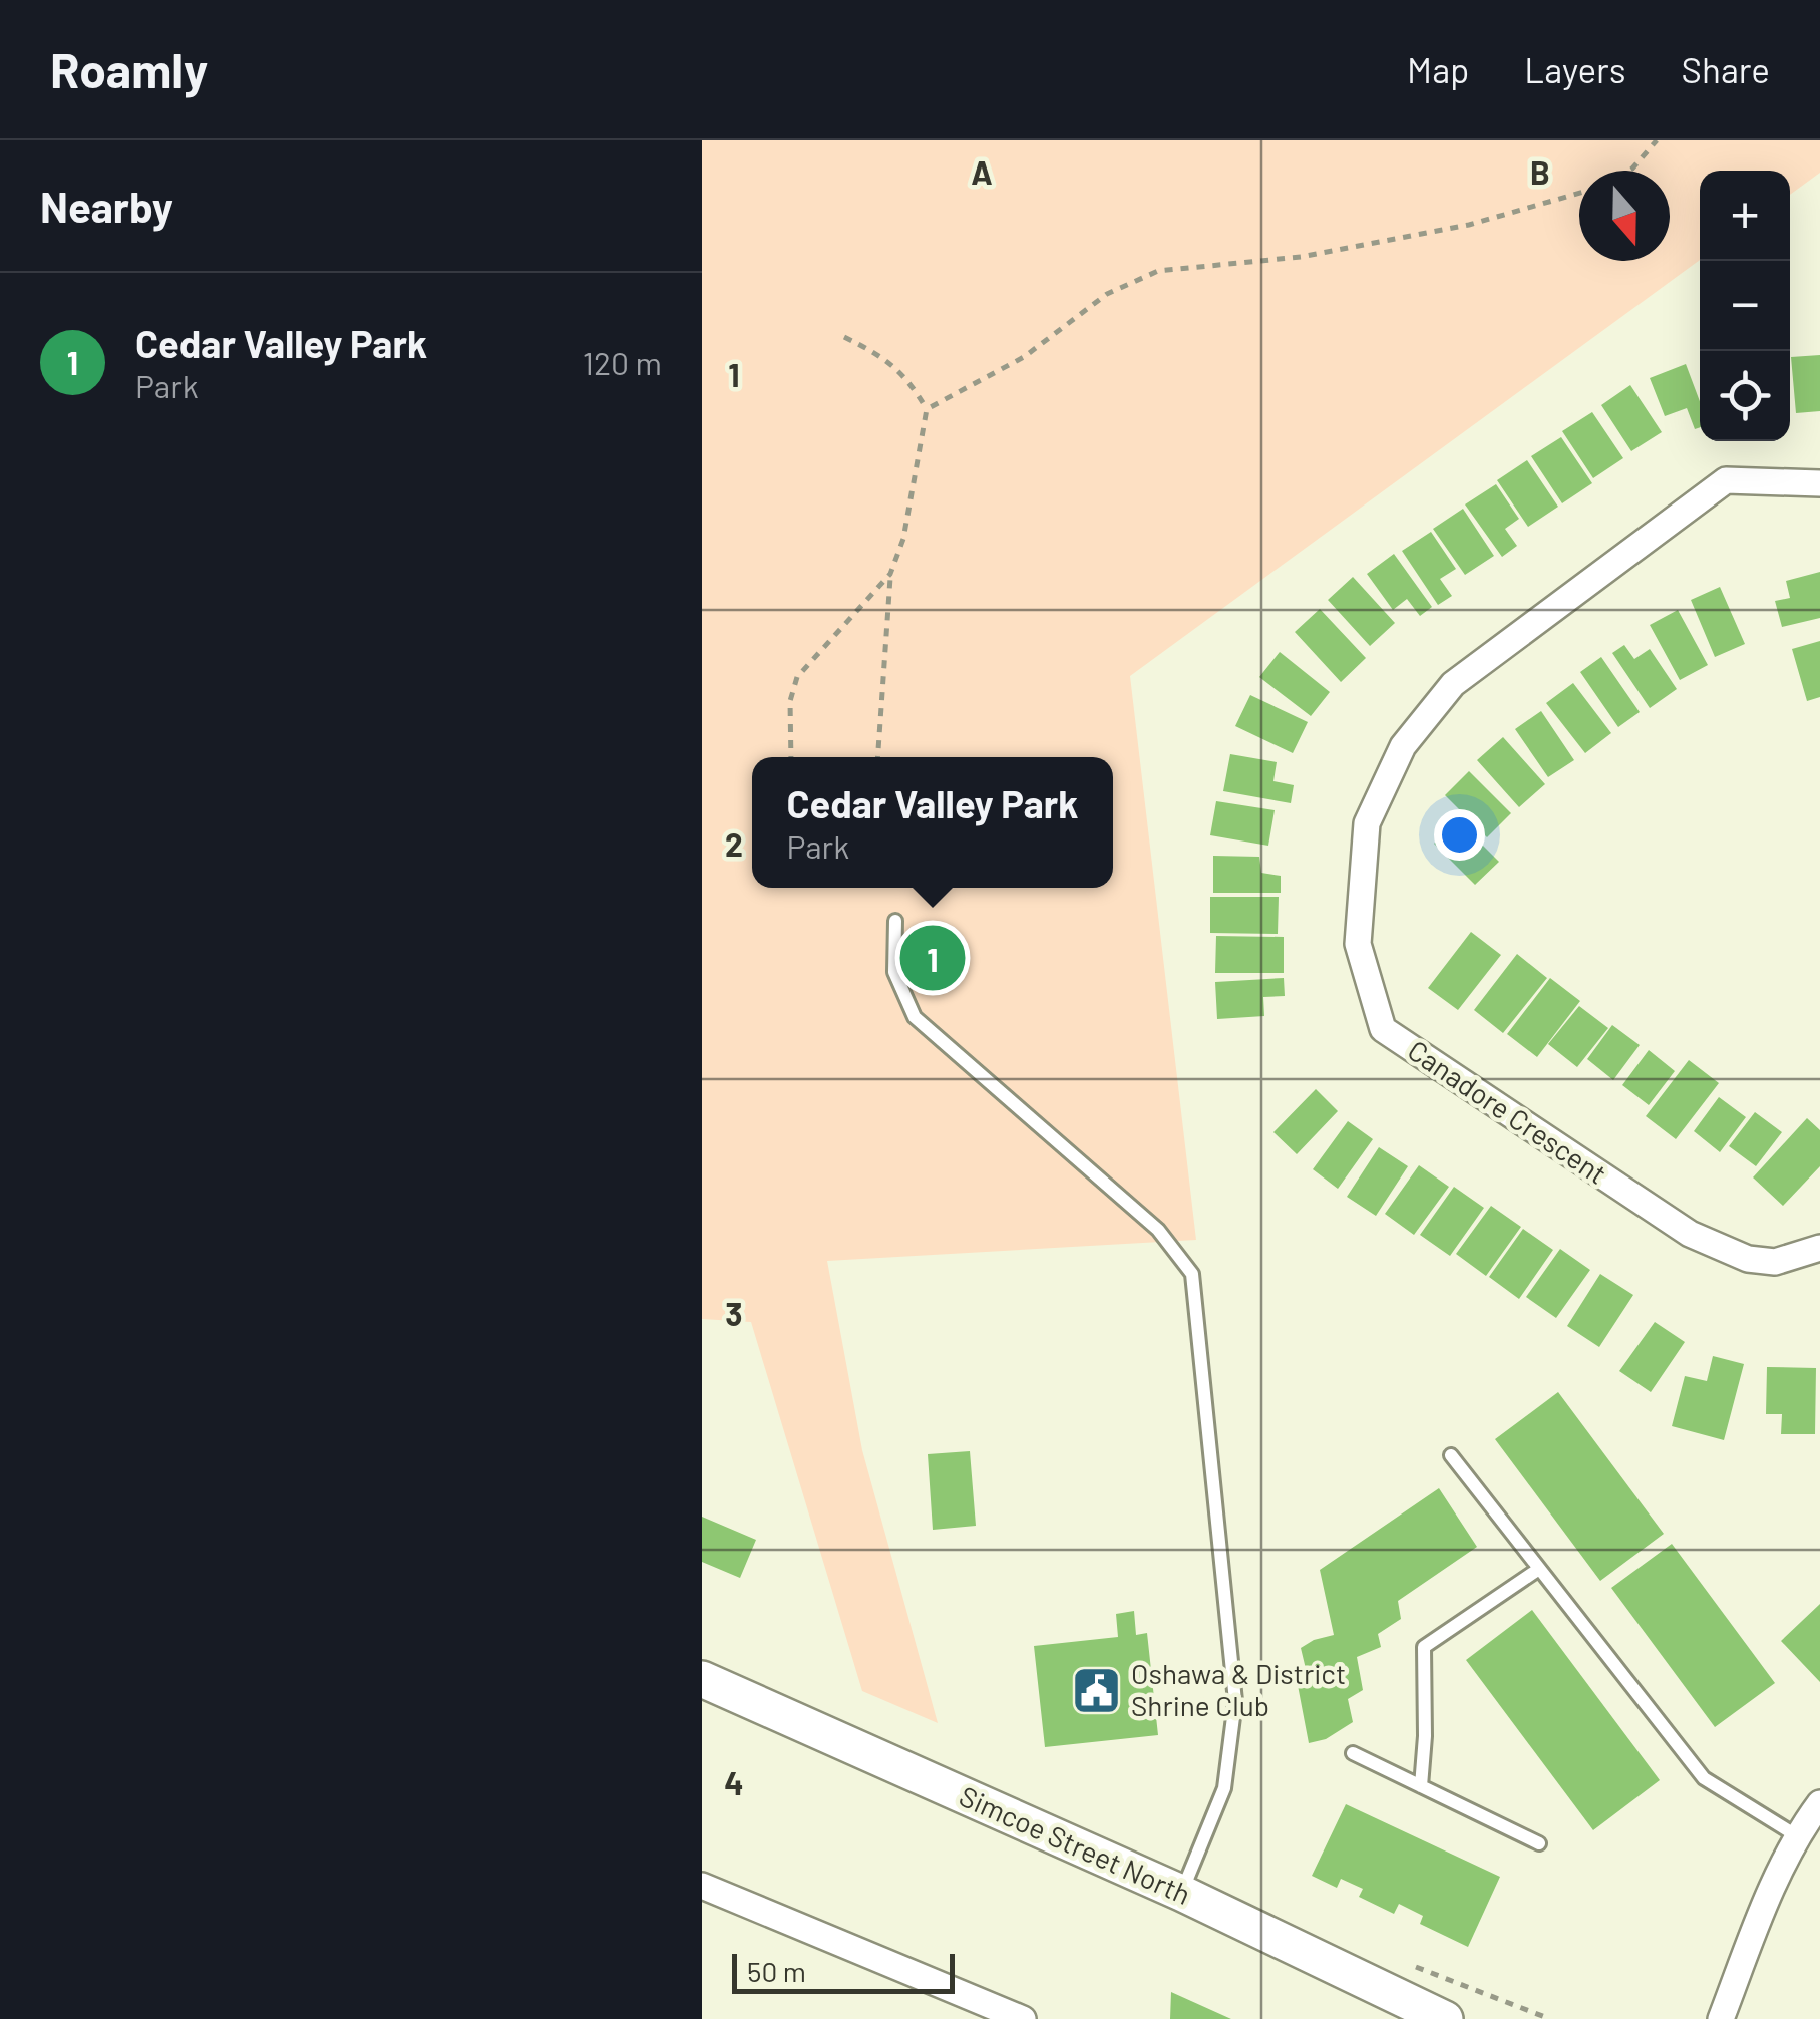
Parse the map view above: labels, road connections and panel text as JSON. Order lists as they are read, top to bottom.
{
  "streets": {
    "main road": ["Simcoe Street North"],
    "street": ["Canadore Crescent"]
  },
  "places": {
    "public building": ["Oshawa & District Shrine Club"]
  },
  "scale_bar": "50 m",
  "north": "bottom",
  "page": {
    "header": "Roamly",
    "nav": ["Map", "Layers", "Share"],
    "heading": "Nearby",
    "map_buttons": ["+", "−"],
    "list": [
      {
        "mark": "1",
        "name": "Cedar Valley Park",
        "note": "Park",
        "value": "120 m"
      }
    ],
    "popup": ["Cedar Valley Park", "Park"],
    "pins": "1",
    "scale": "50 m"
  },
  "grid": {
    "columns": ["A", "B"],
    "rows": [
      "1",
      "2",
      "3",
      "4"
    ]
  }
}
